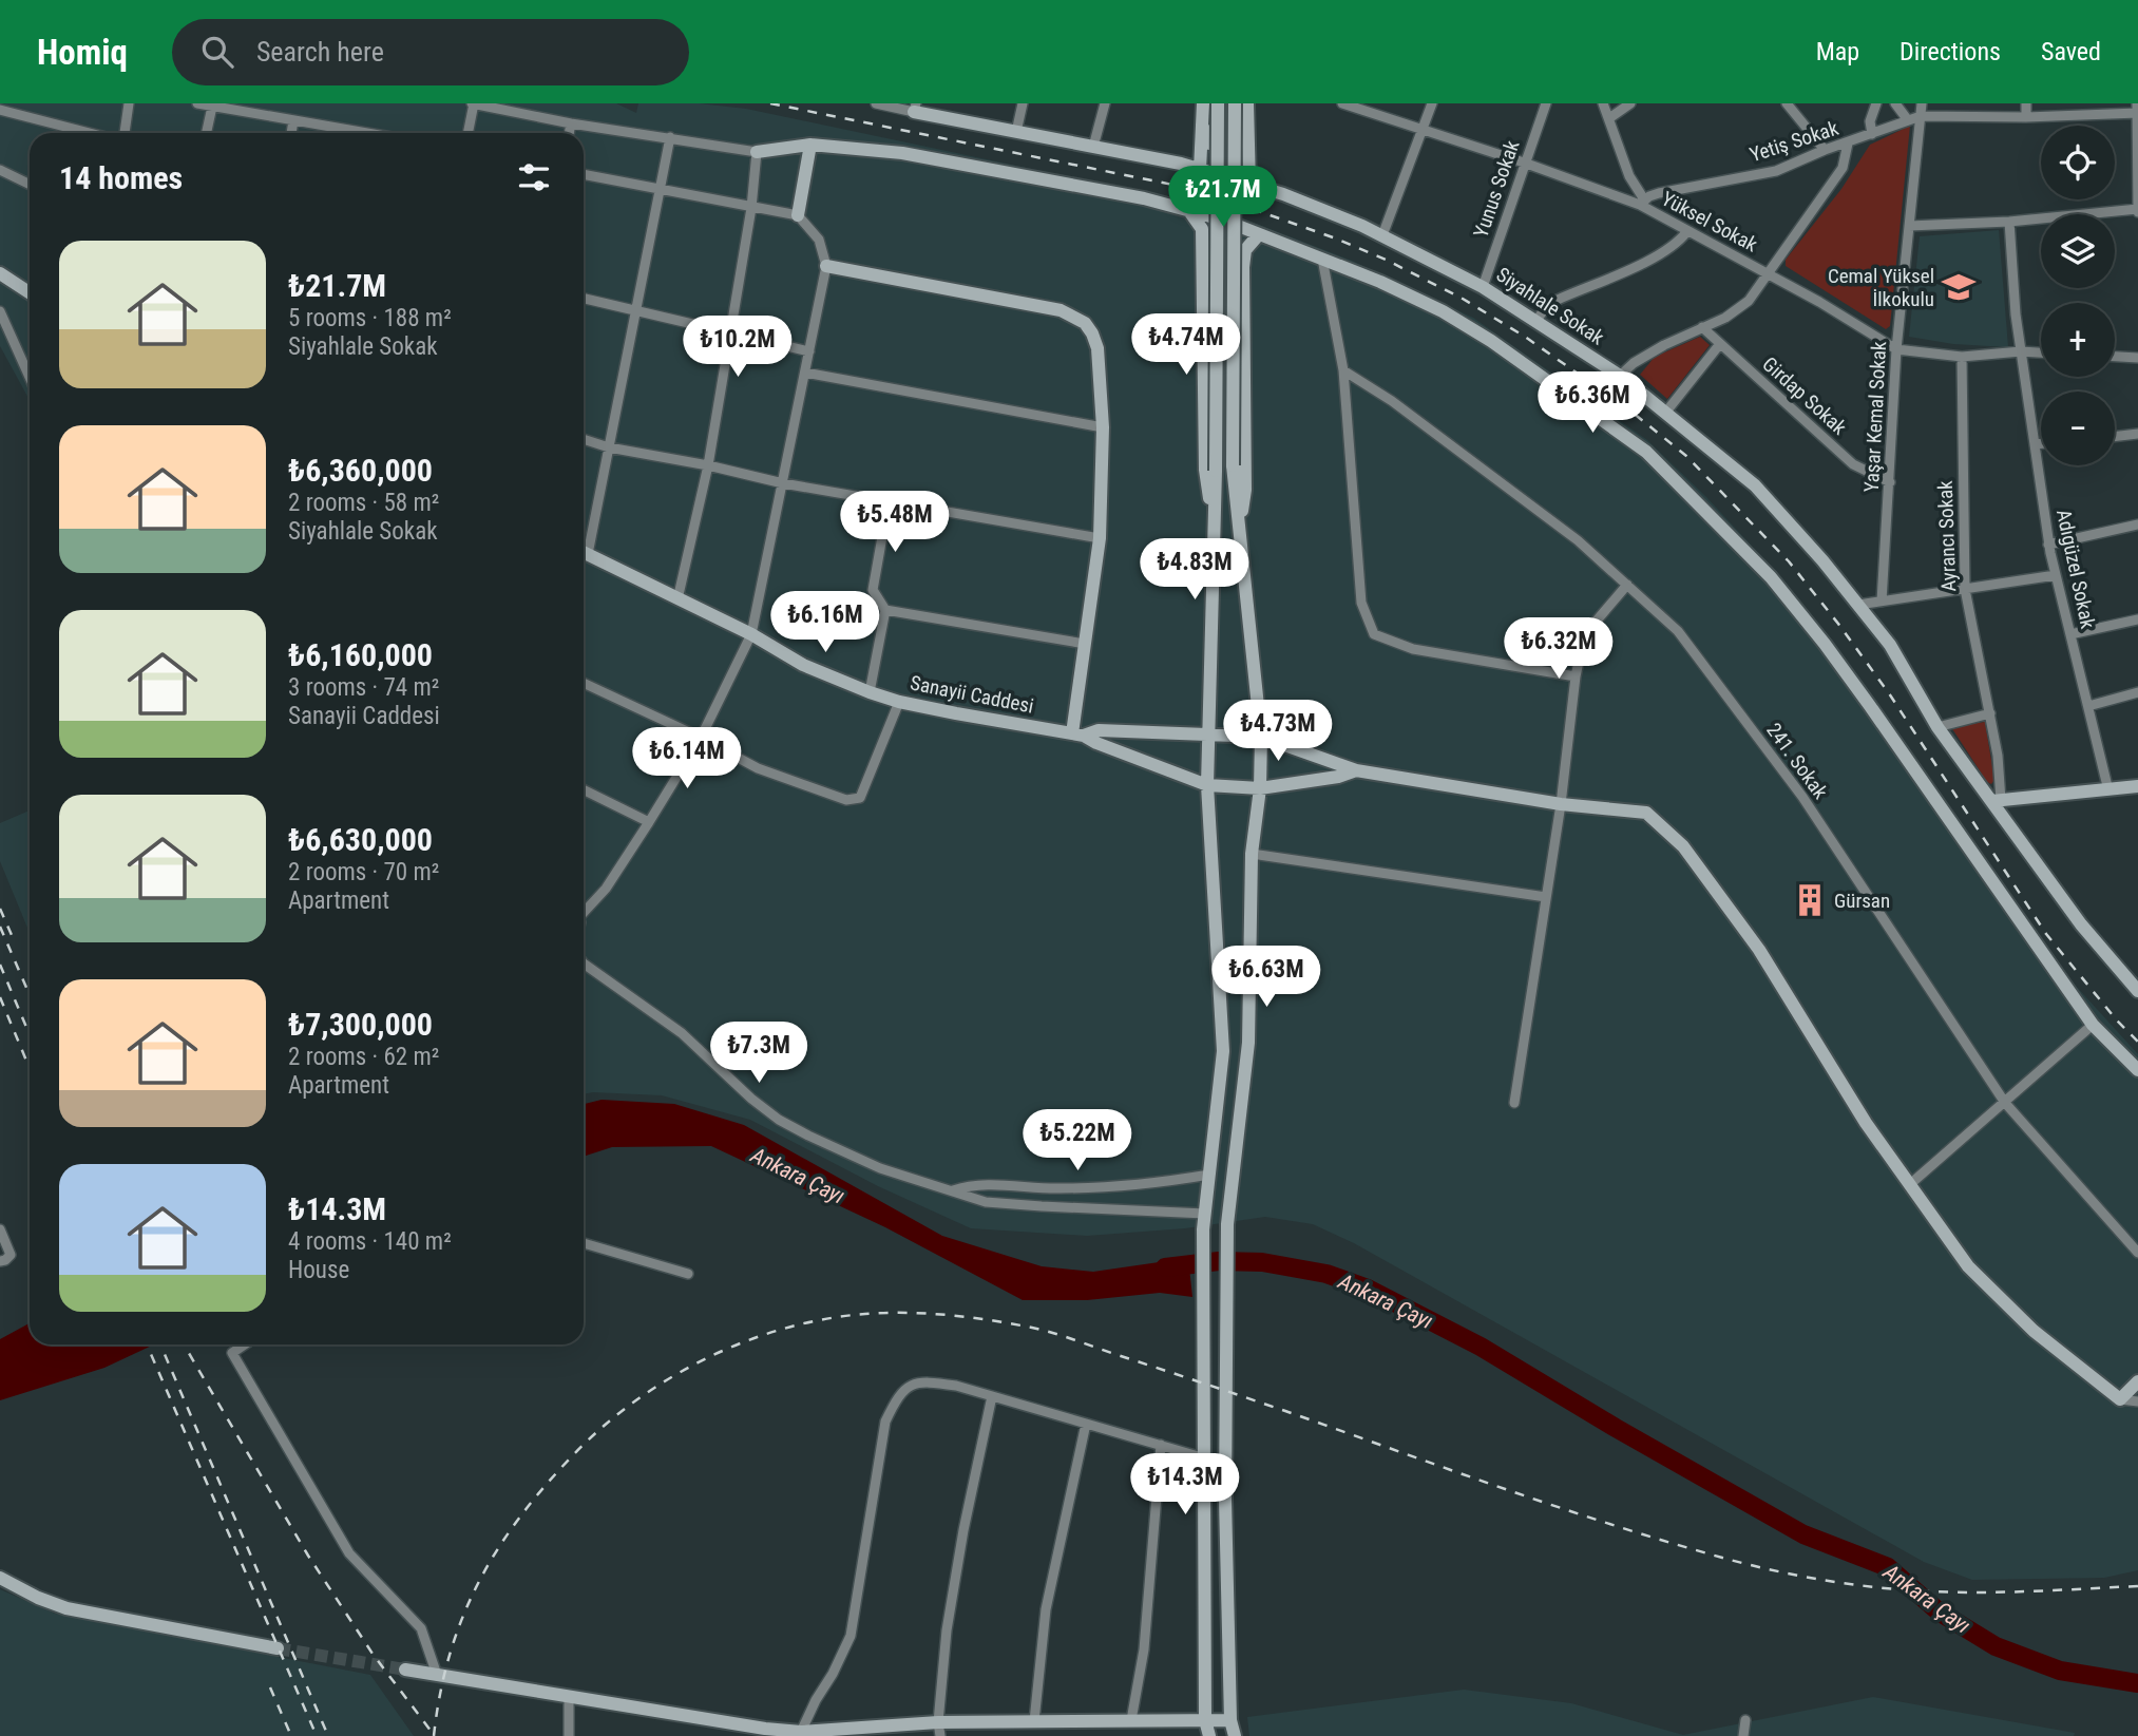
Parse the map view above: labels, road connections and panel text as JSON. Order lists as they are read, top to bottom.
{
  "streets": {
    "street": [
      "Yetiş Sokak",
      "Yunus Sokak",
      "Yüksel Sokak",
      "Siyahlale Sokak",
      "Girdap Sokak",
      "Yaşar Kemal Sokak",
      "Ayrancı Sokak",
      "Adıgüzel Sokak",
      "Sanayii Caddesi",
      "241. Sokak"
    ]
  },
  "crossings": [
    ["Yetiş Sokak", "Yüksel Sokak"],
    ["Yetiş Sokak", "Yaşar Kemal Sokak"],
    ["Yunus Sokak", "Yüksel Sokak"],
    ["Yunus Sokak", "Siyahlale Sokak"],
    ["Yüksel Sokak", "Yaşar Kemal Sokak"],
    ["Yüksel Sokak", "Ayrancı Sokak"],
    ["Yüksel Sokak", "Adıgüzel Sokak"],
    ["Siyahlale Sokak", "Ayrancı Sokak"],
    ["Girdap Sokak", "Yaşar Kemal Sokak"]
  ],
  "water": ["Ankara Çayı"],
  "places": {
    "school or university": ["Cemal Yüksel İlkokulu"],
    "building": ["Gürsan"]
  },
  "page": {
    "header": "Homiq",
    "search": "Search here",
    "nav": ["Map", "Directions", "Saved"],
    "map_buttons": ["+", "−"],
    "heading": "14 homes",
    "price": [
      "₺21.7M",
      "₺4.74M",
      "₺10.2M",
      "₺6.36M",
      "₺5.48M",
      "₺4.83M",
      "₺6.16M",
      "₺6.32M",
      "₺4.73M",
      "₺6.14M",
      "₺6.63M",
      "₺7.3M",
      "₺5.22M",
      "₺14.3M"
    ],
    "list": [
      {
        "name": "₺21.7M",
        "note": "5 rooms · 188 m² · Siyahlale Sokak"
      },
      {
        "name": "₺6,360,000",
        "note": "2 rooms · 58 m² · Siyahlale Sokak"
      },
      {
        "name": "₺6,160,000",
        "note": "3 rooms · 74 m² · Sanayii Caddesi"
      },
      {
        "name": "₺6,630,000",
        "note": "2 rooms · 70 m² · Apartment"
      },
      {
        "name": "₺7,300,000",
        "note": "2 rooms · 62 m² · Apartment"
      },
      {
        "name": "₺14.3M",
        "note": "4 rooms · 140 m² · House"
      }
    ]
  }
}
